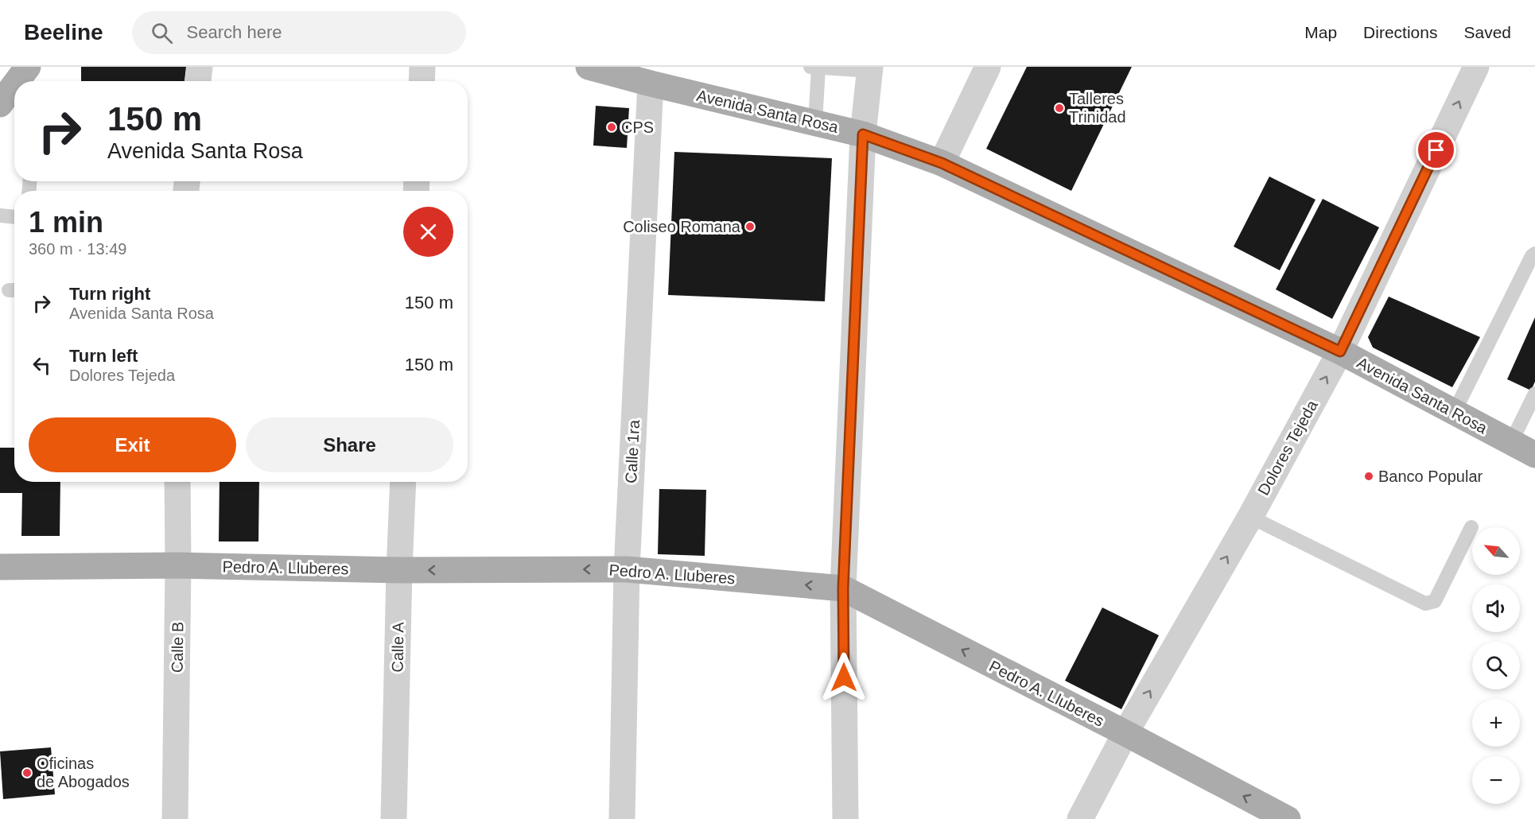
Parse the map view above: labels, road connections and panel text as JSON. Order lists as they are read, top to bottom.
{
  "streets": {
    "main road": ["Avenida Santa Rosa", "Pedro A. Lluberes"],
    "street": [
      "Dolores Tejeda",
      "Calle 1ra",
      "Calle B",
      "Calle A"
    ]
  },
  "crossings": [
    ["Avenida Santa Rosa", "Dolores Tejeda"],
    ["Avenida Santa Rosa", "Calle 1ra"],
    ["Dolores Tejeda", "Pedro A. Lluberes"],
    ["Calle 1ra", "Pedro A. Lluberes"],
    ["Pedro A. Lluberes", "Calle B"],
    ["Pedro A. Lluberes", "Calle A"]
  ],
  "one_way": ["Dolores Tejeda", "Pedro A. Lluberes"],
  "places": [
    "Talleres Trinidad",
    "CPS",
    "Coliseo Romana",
    "Banco Popular",
    "Oficinas de Abogados"
  ],
  "north": "top left",
  "page": {
    "header": "Beeline",
    "search": "Search here",
    "nav": ["Map", "Directions", "Saved"],
    "turn": ["150 m", "Avenida Santa Rosa"],
    "heading": ["1 min", "360 m · 13:49"],
    "list": [
      {
        "name": "Turn right",
        "note": "Avenida Santa Rosa",
        "value": "150 m"
      },
      {
        "name": "Turn left",
        "note": "Dolores Tejeda",
        "value": "150 m"
      }
    ],
    "buttons": ["Exit", "Share"],
    "map_buttons": ["+", "−"]
  }
}
